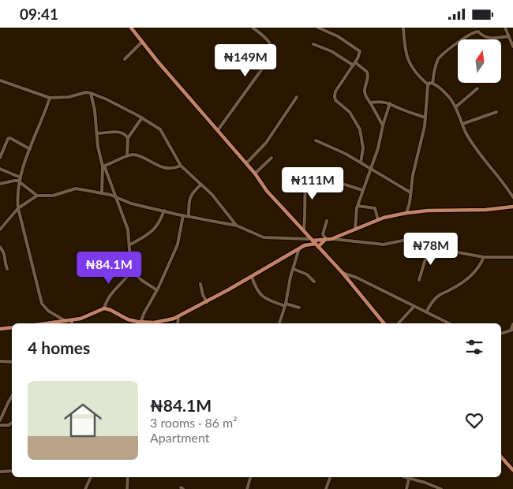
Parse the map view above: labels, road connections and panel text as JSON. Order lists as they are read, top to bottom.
{
  "north": "top",
  "page": {
    "status": "09:41",
    "price": [
      "₦149M",
      "₦111M",
      "₦78M",
      "₦84.1M"
    ],
    "heading": "4 homes",
    "list": [
      {
        "name": "₦84.1M",
        "note": "3 rooms · 86 m² · Apartment"
      }
    ]
  }
}
